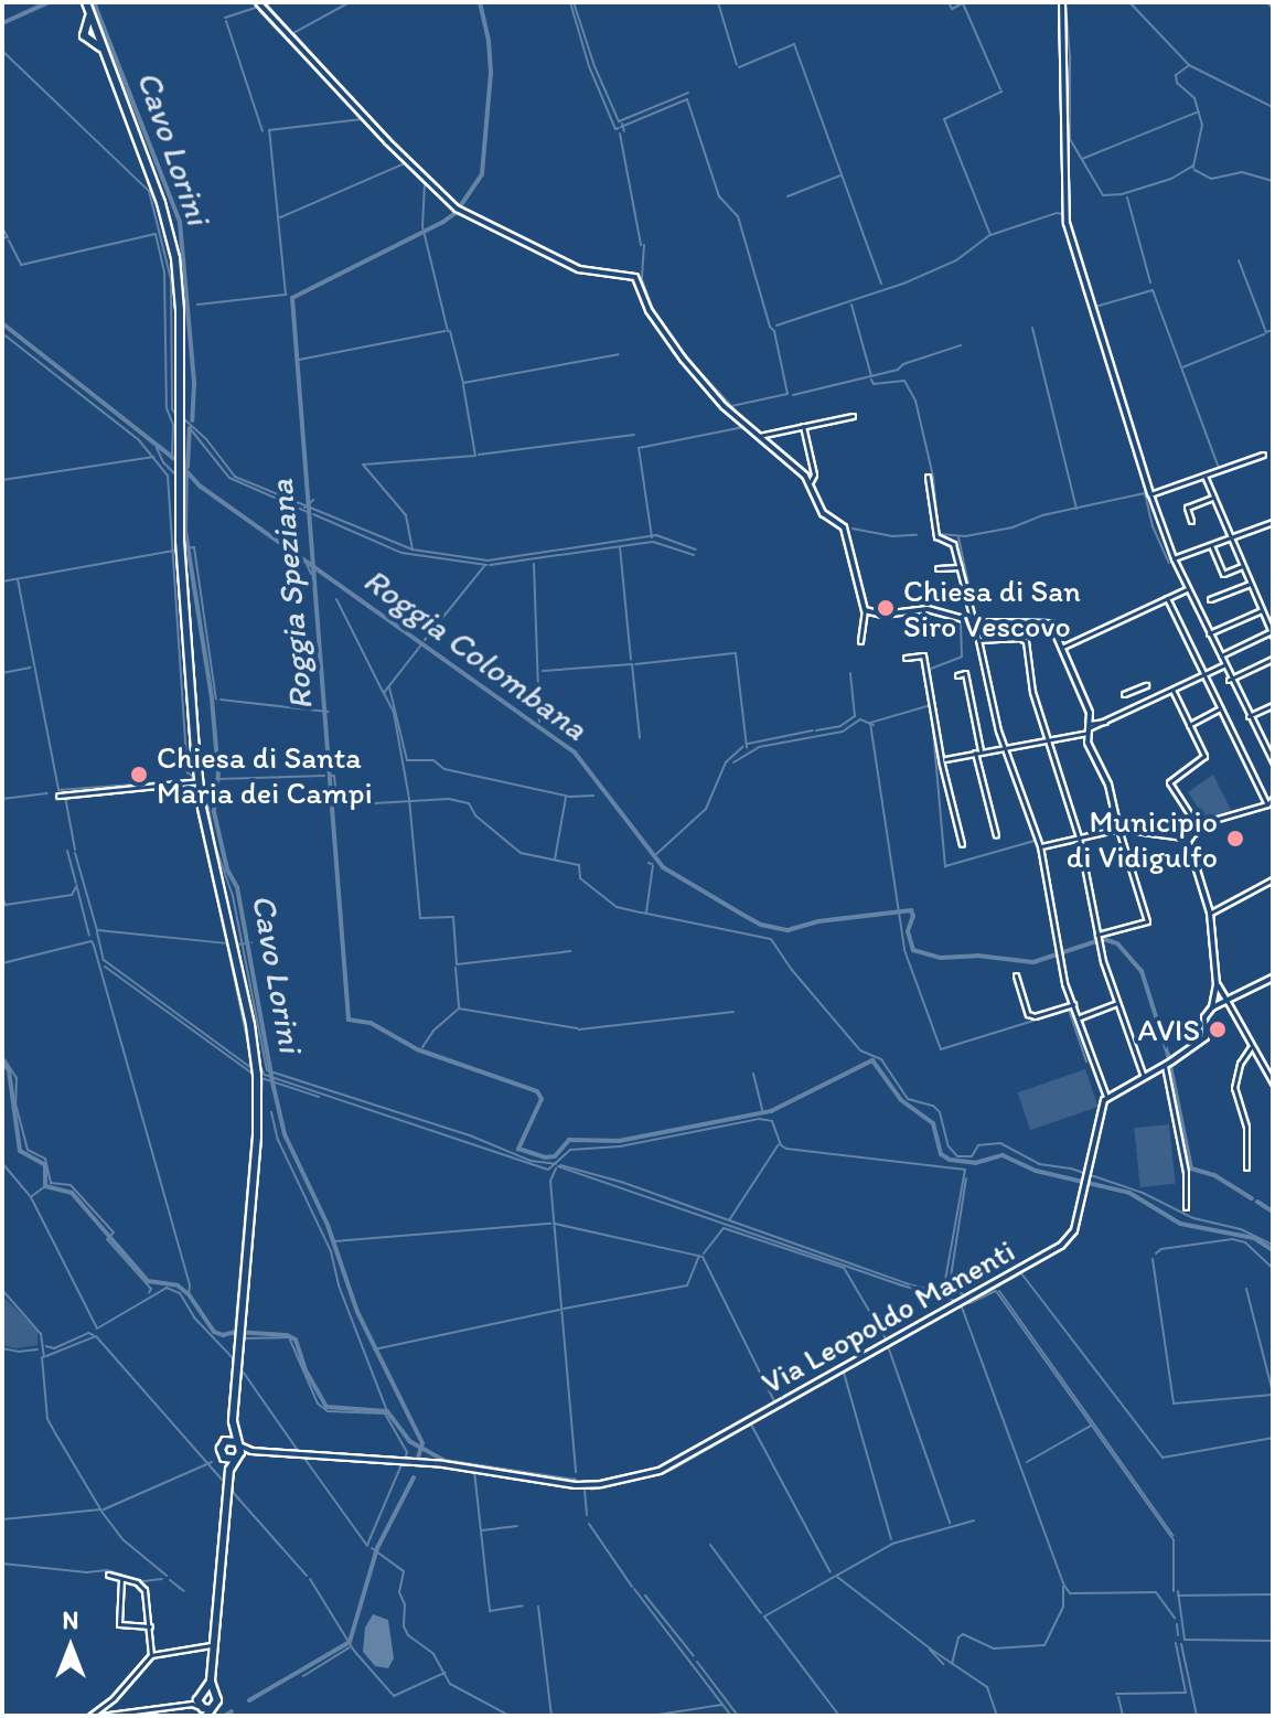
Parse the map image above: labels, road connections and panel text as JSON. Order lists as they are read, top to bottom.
{
  "streets": {
    "street": ["Via Leopoldo Manenti"]
  },
  "water": ["Cavo Lorini", "Roggia Speziana", "Roggia Colombana"],
  "places": [
    "Chiesa di San Siro Vescovo",
    "Chiesa di Santa Maria dei Campi",
    "Municipio di Vidigulfo",
    "AVIS"
  ],
  "north": "top"
}
